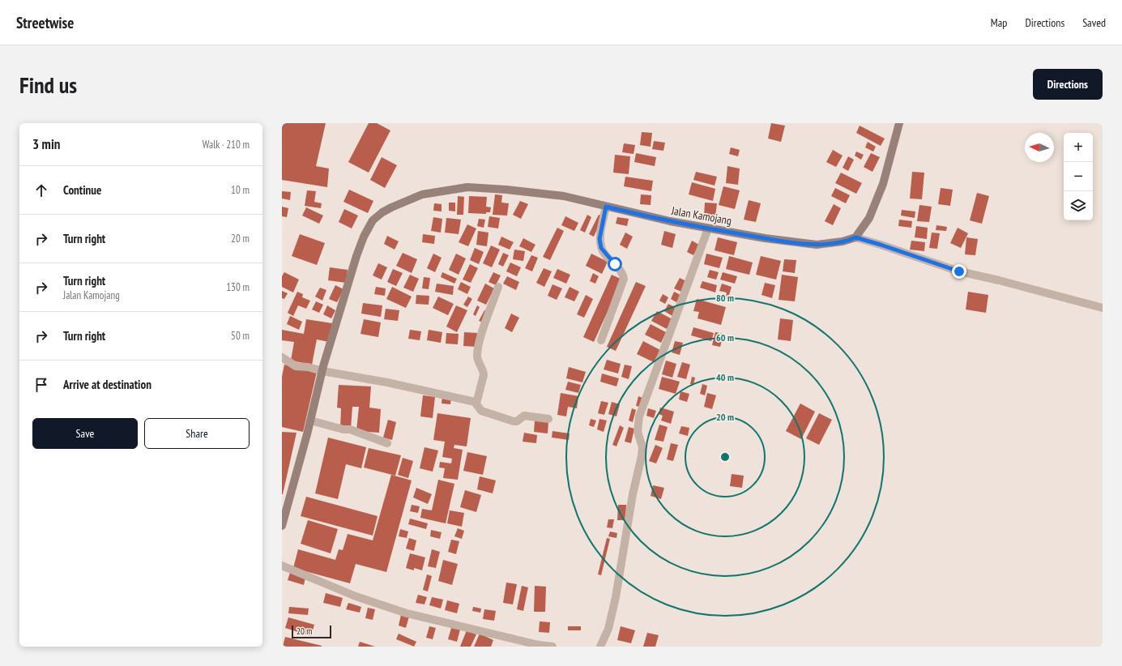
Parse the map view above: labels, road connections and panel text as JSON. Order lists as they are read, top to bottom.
{
  "streets": {
    "main road": ["Jalan Kamojang"]
  },
  "scale_bar": "20 m",
  "north": "left",
  "page": {
    "header": "Streetwise",
    "nav": ["Map", "Directions", "Saved"],
    "buttons": [
      "Directions",
      ["Save", "Share"]
    ],
    "title": "Find us",
    "heading": ["3 min", "Walk · 210 m"],
    "map_buttons": ["+", "−"],
    "list": [
      ["Continue", "10 m"],
      ["Turn right", "20 m"],
      ["Turn right", "Jalan Kamojang", "130 m"],
      ["Turn right", "50 m"],
      "Arrive at destination"
    ],
    "scale": "20 m"
  },
  "rings": [
    "80 m",
    "60 m",
    "40 m",
    "20 m"
  ]
}
